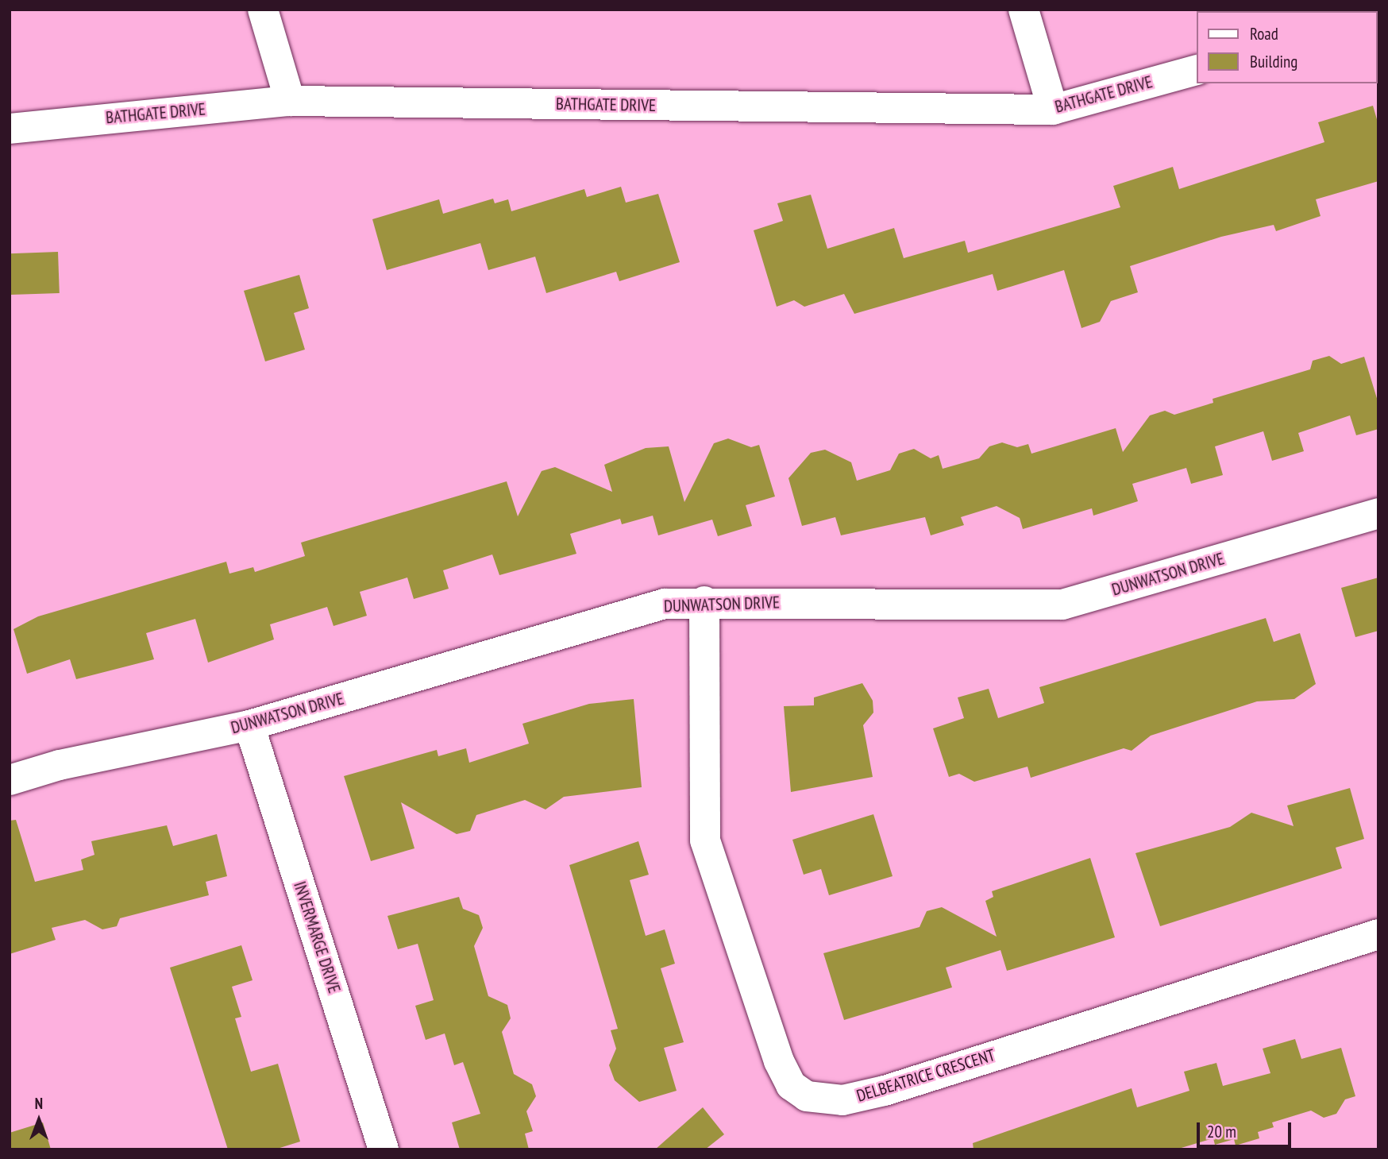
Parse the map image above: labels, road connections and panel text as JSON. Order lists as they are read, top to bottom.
{
  "streets": {
    "street": [
      "BATHGATE DRIVE",
      "DUNWATSON DRIVE",
      "INVERMARGE DRIVE",
      "DELBEATRICE CRESCENT"
    ]
  },
  "crossings": [
    ["DUNWATSON DRIVE", "INVERMARGE DRIVE"],
    ["DUNWATSON DRIVE", "DELBEATRICE CRESCENT"]
  ],
  "legend": ["Road", "Building"],
  "scale_bar": "20 m",
  "north": "top"
}
